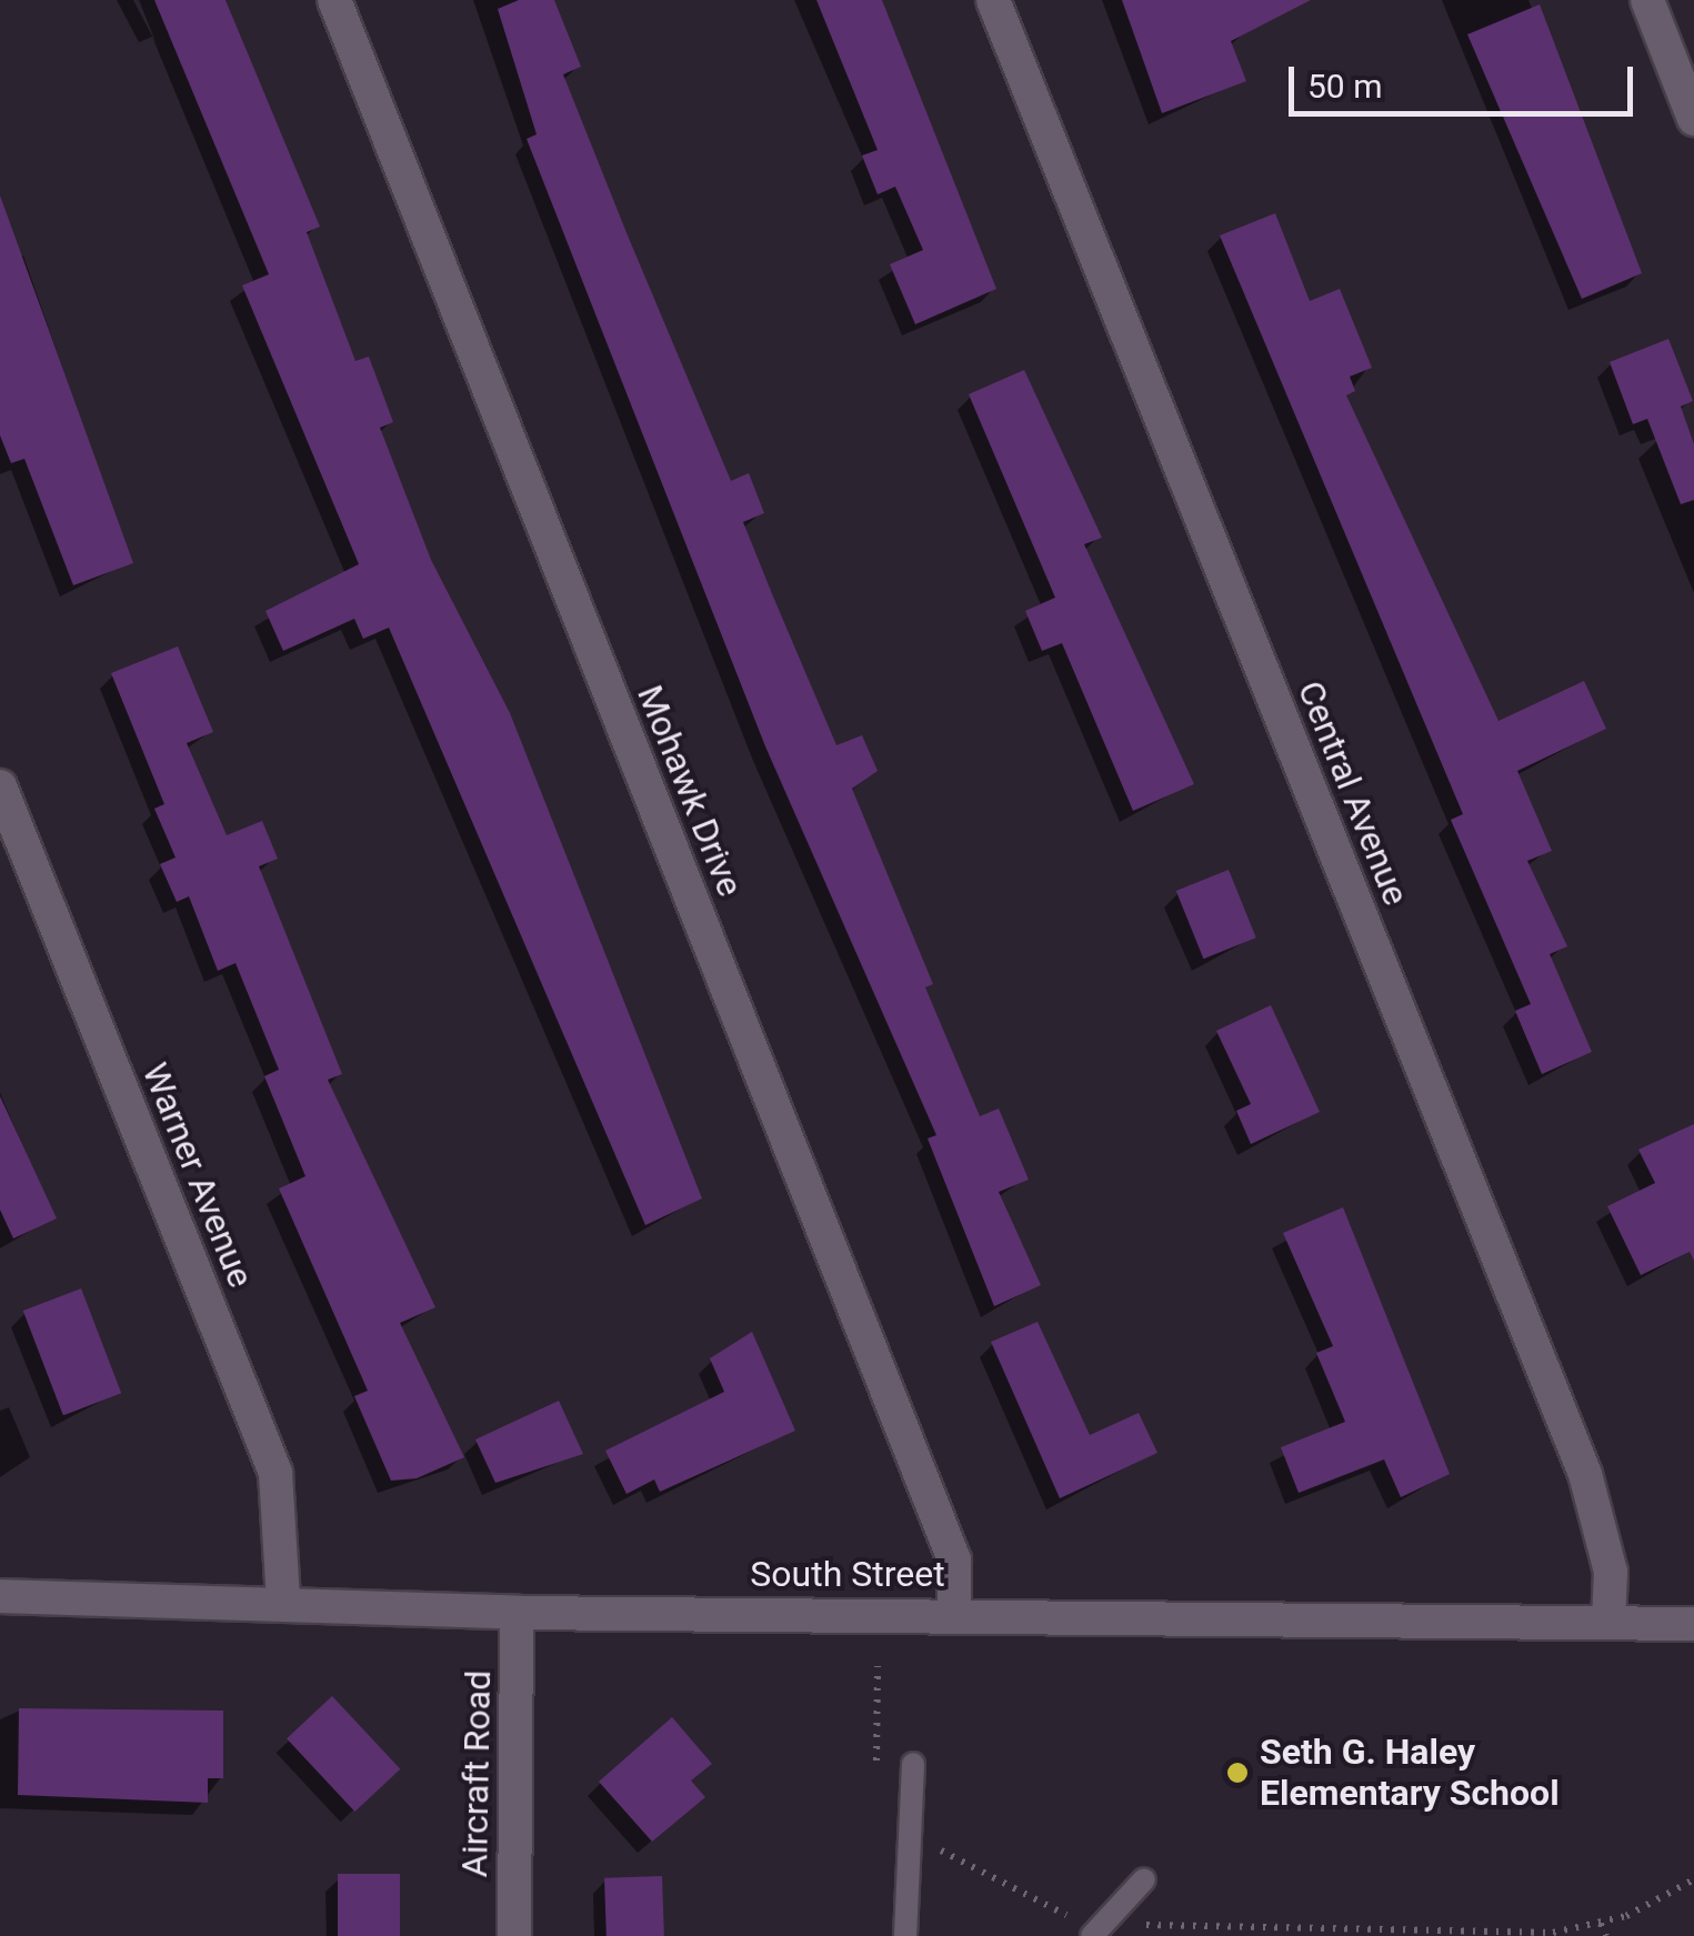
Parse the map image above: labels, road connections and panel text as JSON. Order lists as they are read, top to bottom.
{
  "streets": {
    "street": [
      "Mohawk Drive",
      "Central Avenue",
      "Warner Avenue",
      "South Street",
      "Aircraft Road"
    ]
  },
  "crossings": [
    ["Mohawk Drive", "South Street"],
    ["Central Avenue", "South Street"],
    ["Warner Avenue", "South Street"],
    ["South Street", "Aircraft Road"]
  ],
  "places": ["Seth G. Haley Elementary School"],
  "scale_bar": "50 m"
}
